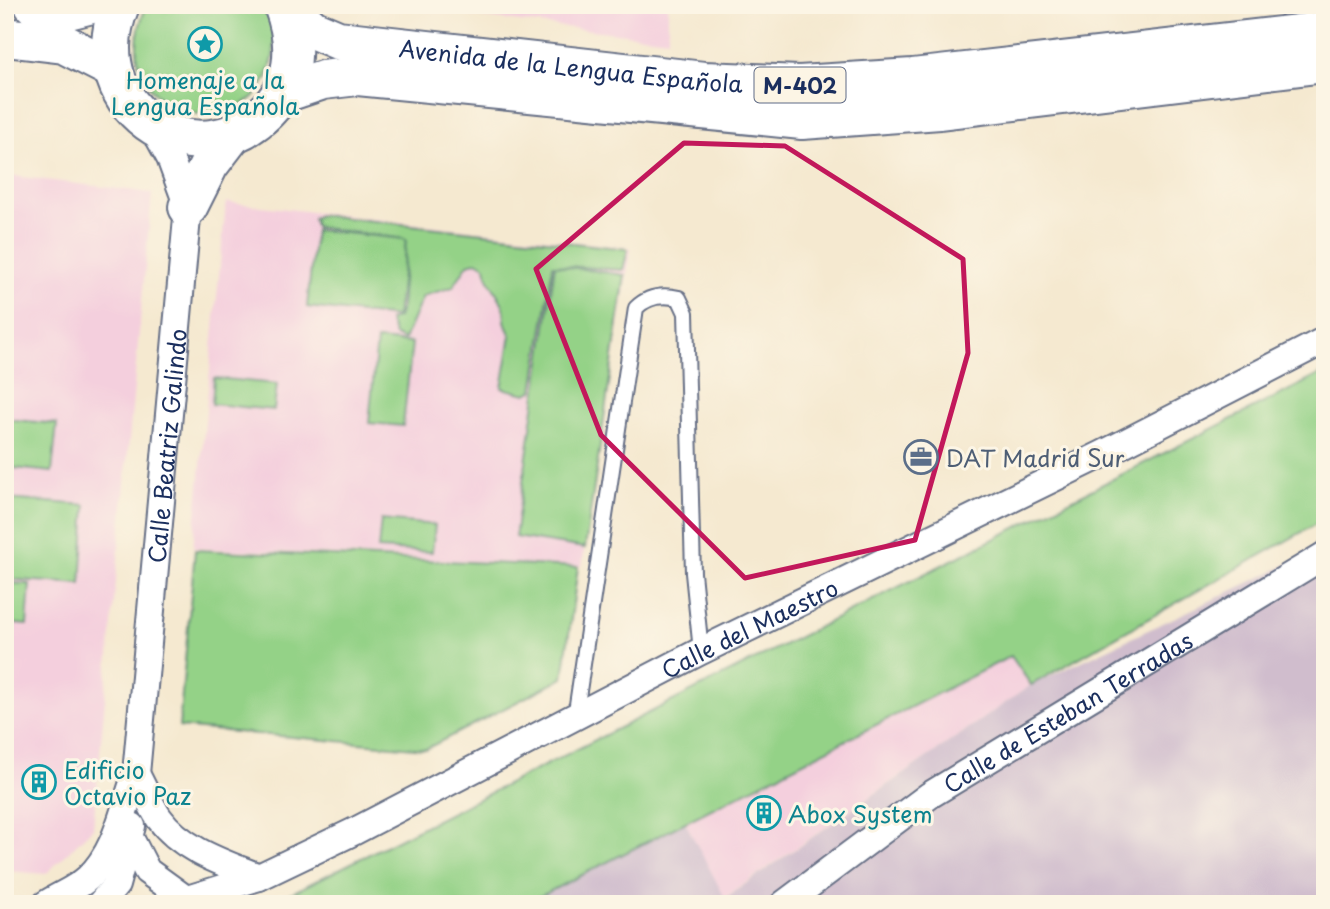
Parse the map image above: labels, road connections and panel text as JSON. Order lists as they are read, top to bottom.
{
  "streets": {
    "highway": ["Avenida de la Lengua Española", "M-402"],
    "street": ["Calle Beatriz Galindo", "Calle del Maestro", "Calle de Esteban Terradas"]
  },
  "crossings": [
    ["Avenida de la Lengua Española", "M-402"]
  ],
  "places": {
    "place": ["Homenaje a la Lengua Española"],
    "office": ["DAT Madrid Sur"],
    "building": ["Edificio Octavio Paz", "Abox System"]
  }
}
